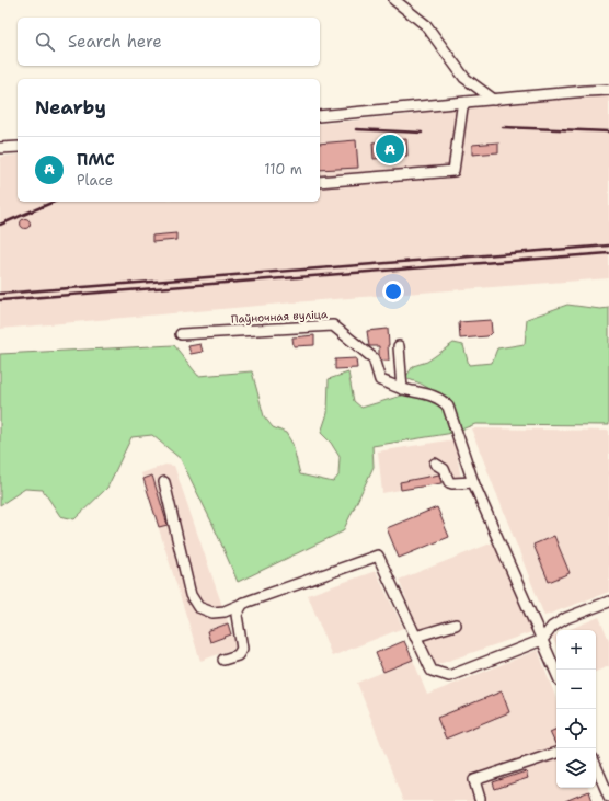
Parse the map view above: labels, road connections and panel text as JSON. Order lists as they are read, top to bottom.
{
  "streets": {
    "lane": ["Паўночная вуліца"]
  },
  "page": {
    "search": "Search here",
    "heading": "Nearby",
    "pins": "A",
    "list": [
      {
        "mark": "A",
        "name": "ПМС",
        "note": "Place",
        "value": "110 m"
      }
    ],
    "map_buttons": ["+", "−"]
  }
}
